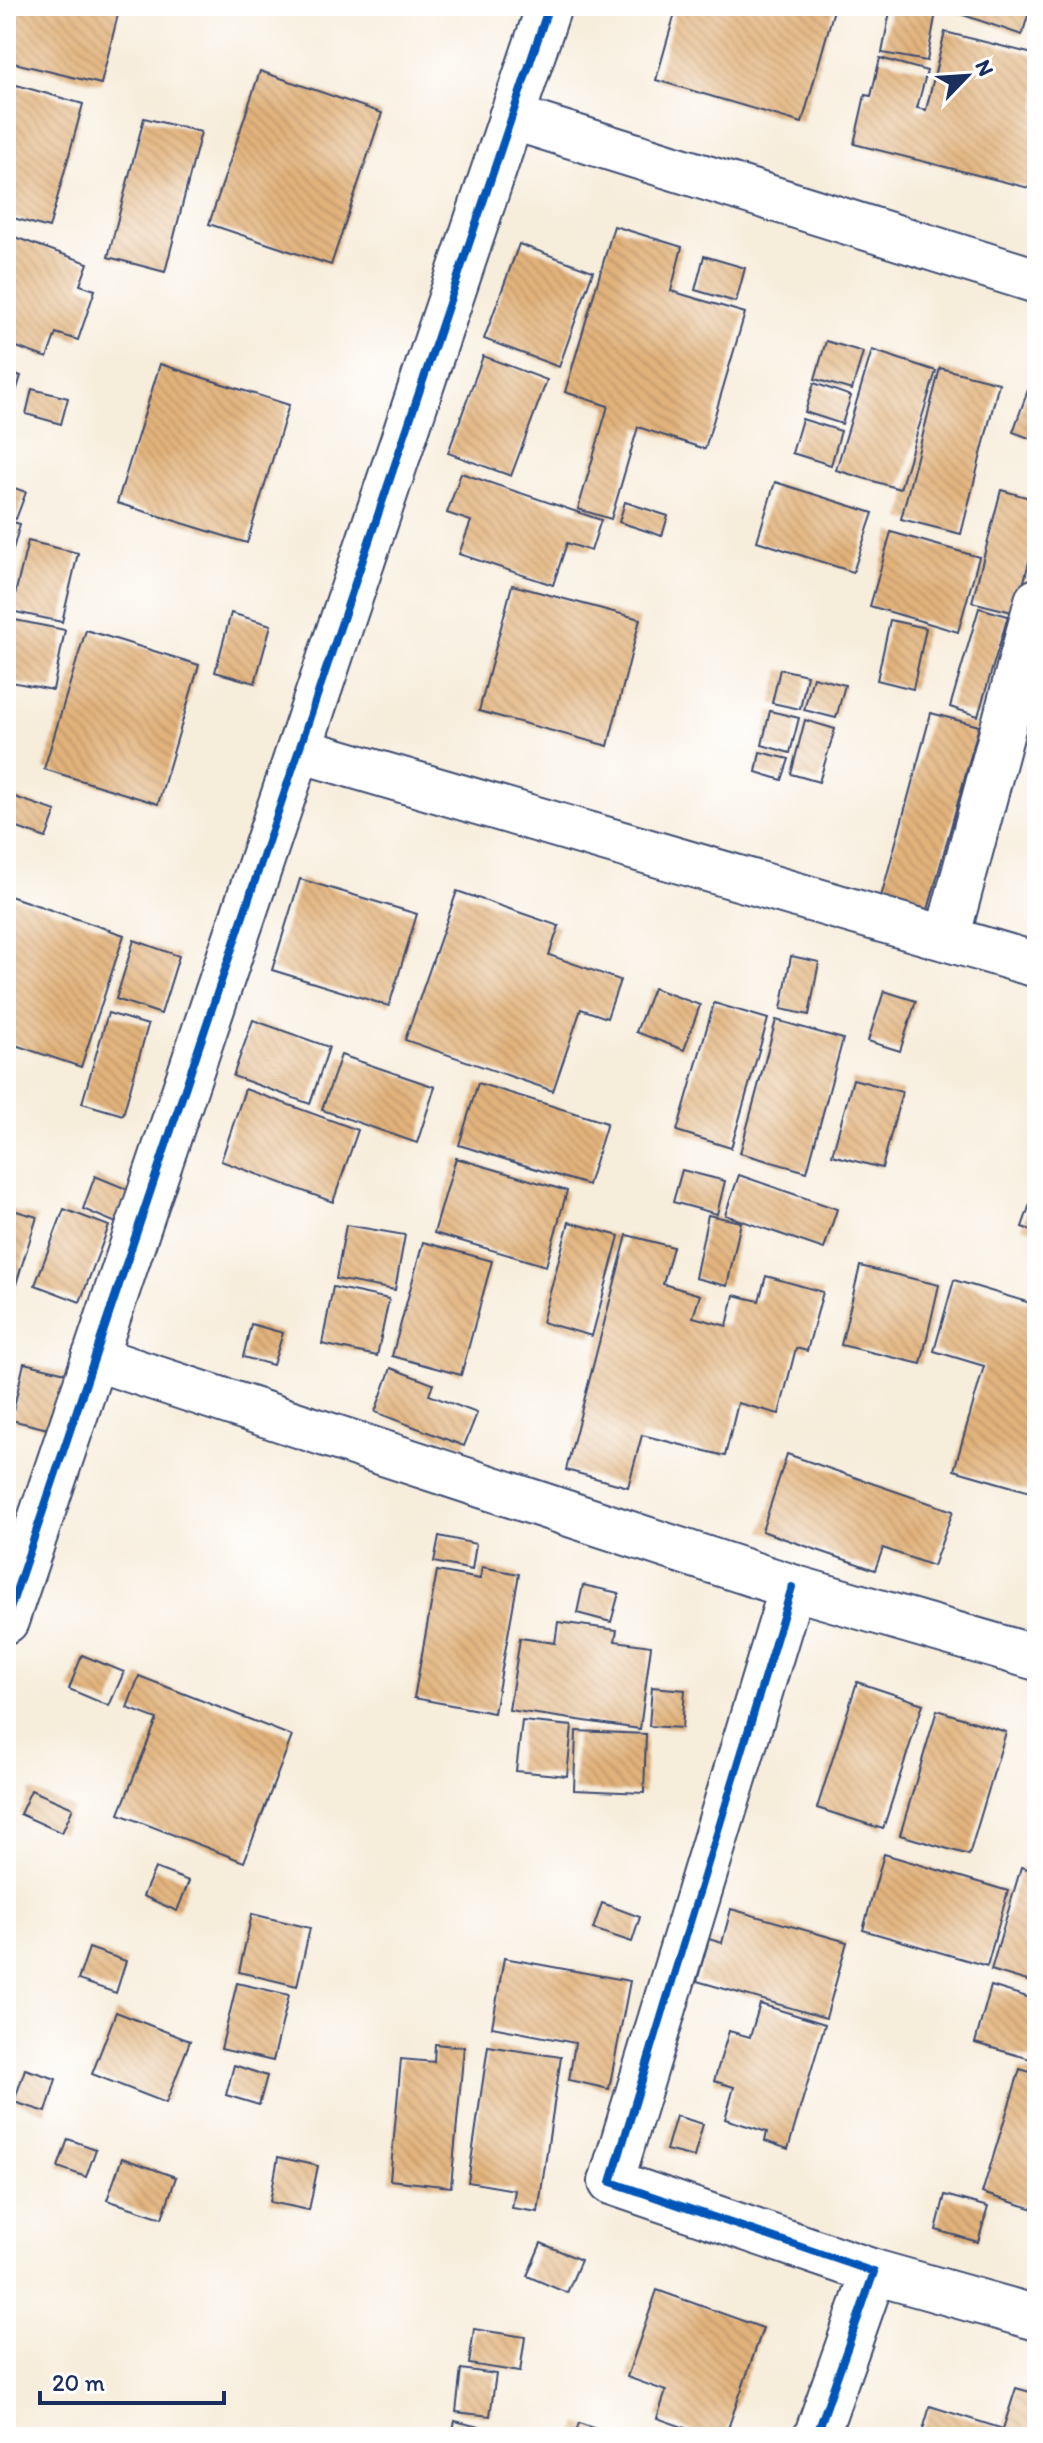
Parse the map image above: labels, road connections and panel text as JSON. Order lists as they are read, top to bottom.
{
  "scale_bar": "20 m",
  "north": "top right"
}
